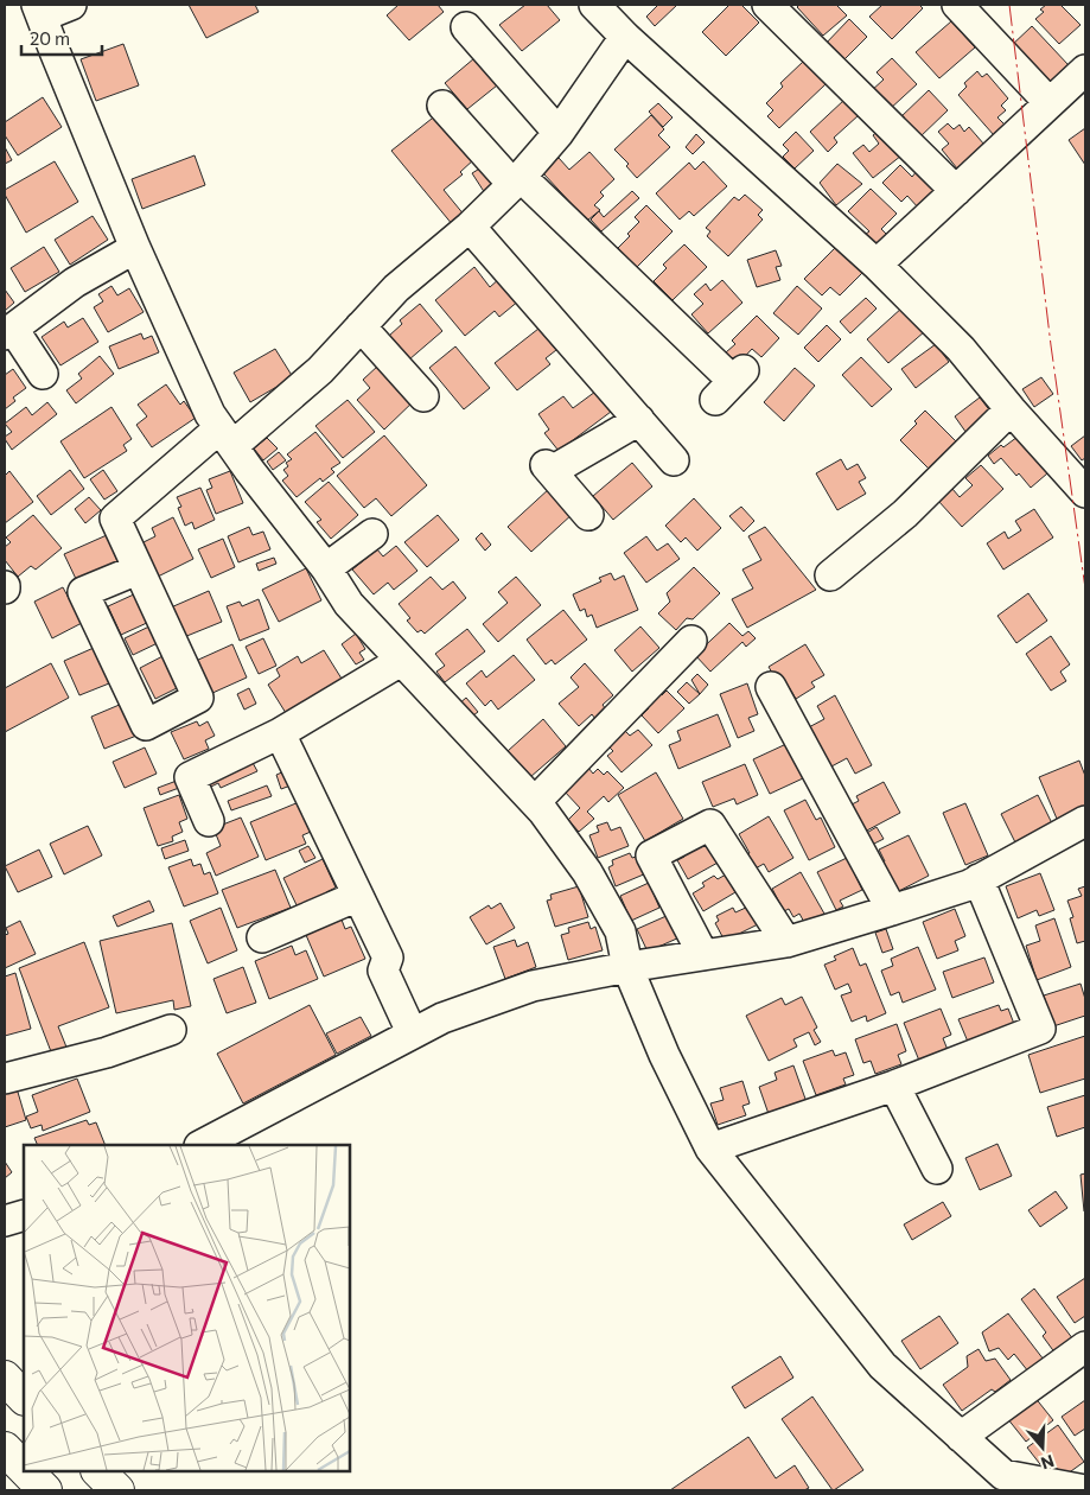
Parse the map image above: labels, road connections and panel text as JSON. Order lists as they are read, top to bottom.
{
  "scale_bar": "20 m",
  "north": "bottom"
}
